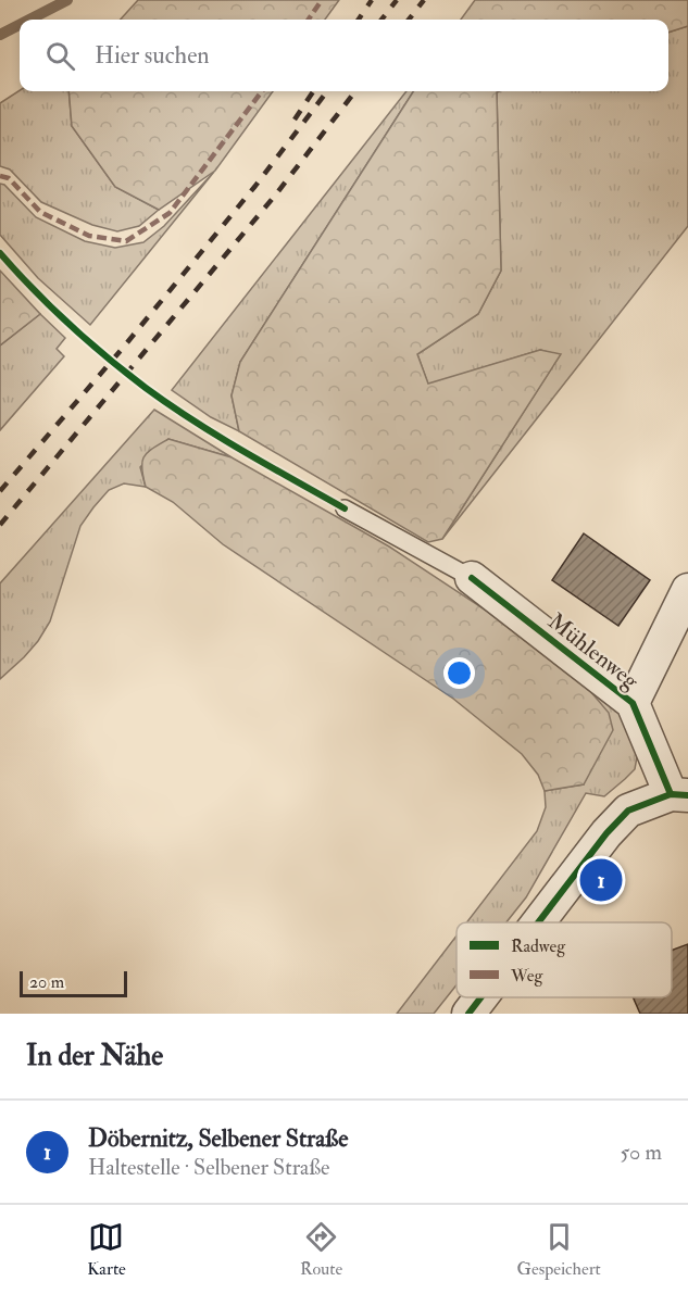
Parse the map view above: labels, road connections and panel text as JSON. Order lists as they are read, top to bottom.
{
  "streets": {
    "street": ["Mühlenweg"]
  },
  "legend": ["Radweg", "Weg"],
  "scale_bar": "20 m",
  "page": {
    "search": "Hier suchen",
    "pins": "1",
    "scale": "20 m",
    "heading": "In der Nähe",
    "list": [
      {
        "mark": "1",
        "name": "Döbernitz, Selbener Straße",
        "note": "Haltestelle · Selbener Straße",
        "value": "50 m"
      }
    ],
    "nav": ["Karte", "Route", "Gespeichert"]
  }
}
